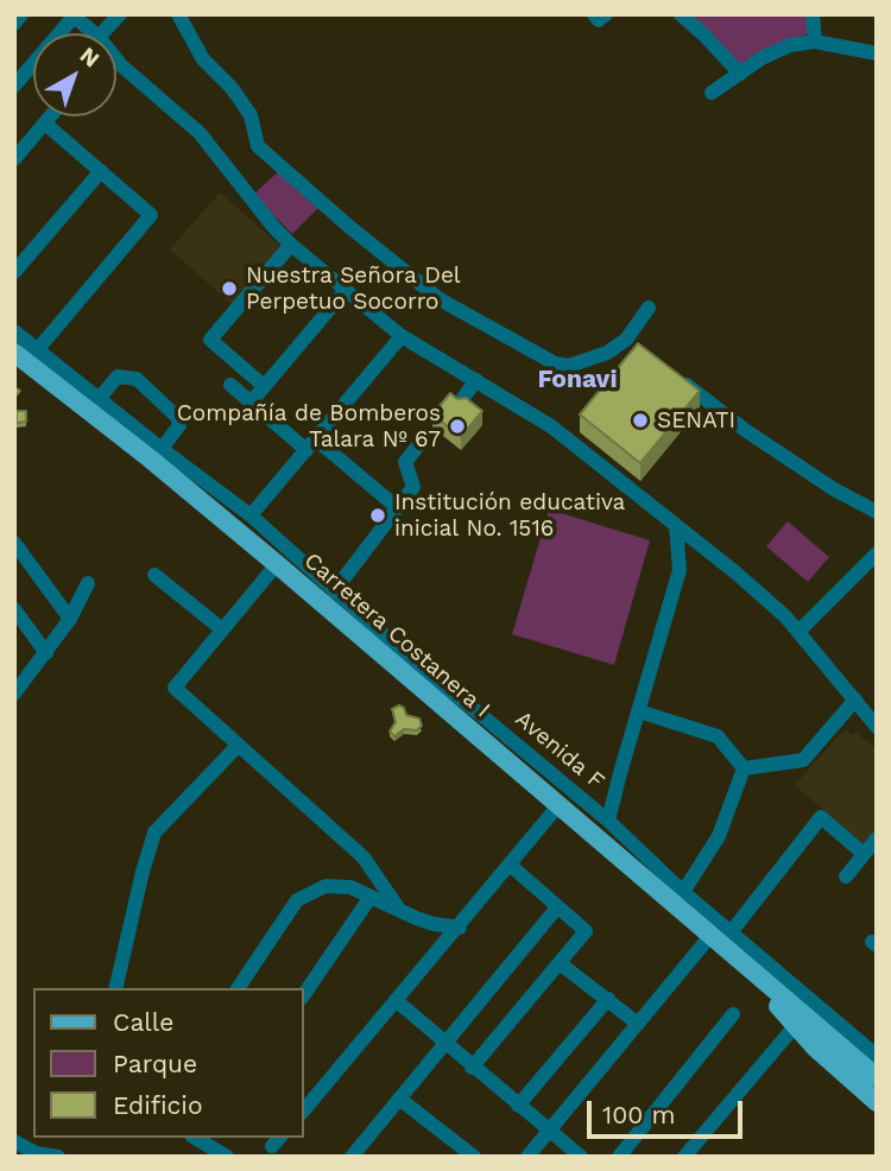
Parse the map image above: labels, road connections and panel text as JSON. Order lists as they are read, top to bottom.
{
  "streets": {
    "main road": ["Carretera Costanera I"],
    "street": ["Avenida F"]
  },
  "crossings": [
    ["Carretera Costanera I", "Avenida F"]
  ],
  "districts": ["Fonavi"],
  "places": [
    "Nuestra Señora Del Perpetuo Socorro",
    "SENATI",
    "Compañía de Bomberos Talara Nº 67",
    "Institución educativa inicial No. 1516"
  ],
  "legend": ["Calle", "Parque", "Edificio"],
  "scale_bar": "100 m",
  "north": "top right"
}
